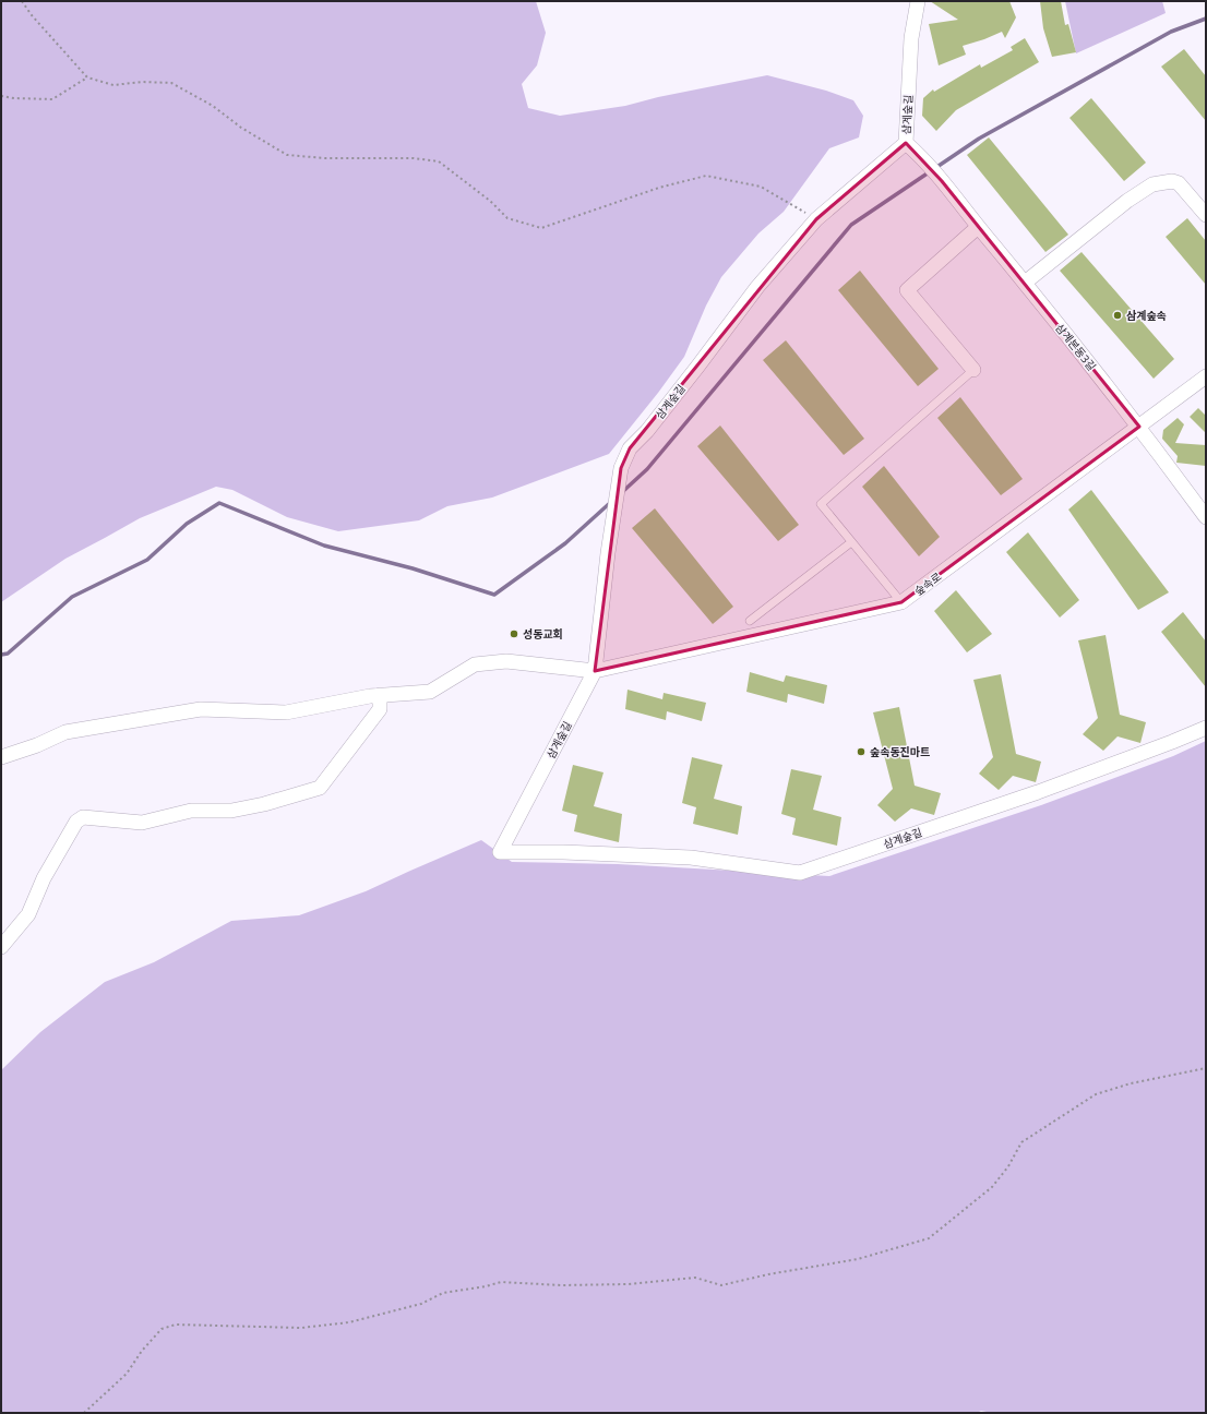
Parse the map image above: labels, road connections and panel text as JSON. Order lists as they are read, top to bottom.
{
  "streets": {
    "street": ["삼계숲길", "삼계본동3길", "숲속로"]
  },
  "crossings": [
    ["삼계숲길", "삼계본동3길"],
    ["삼계숲길", "숲속로"],
    ["삼계본동3길", "숲속로"]
  ],
  "places": ["삼계숲속", "성동교회", "숲속동진마트"]
}
